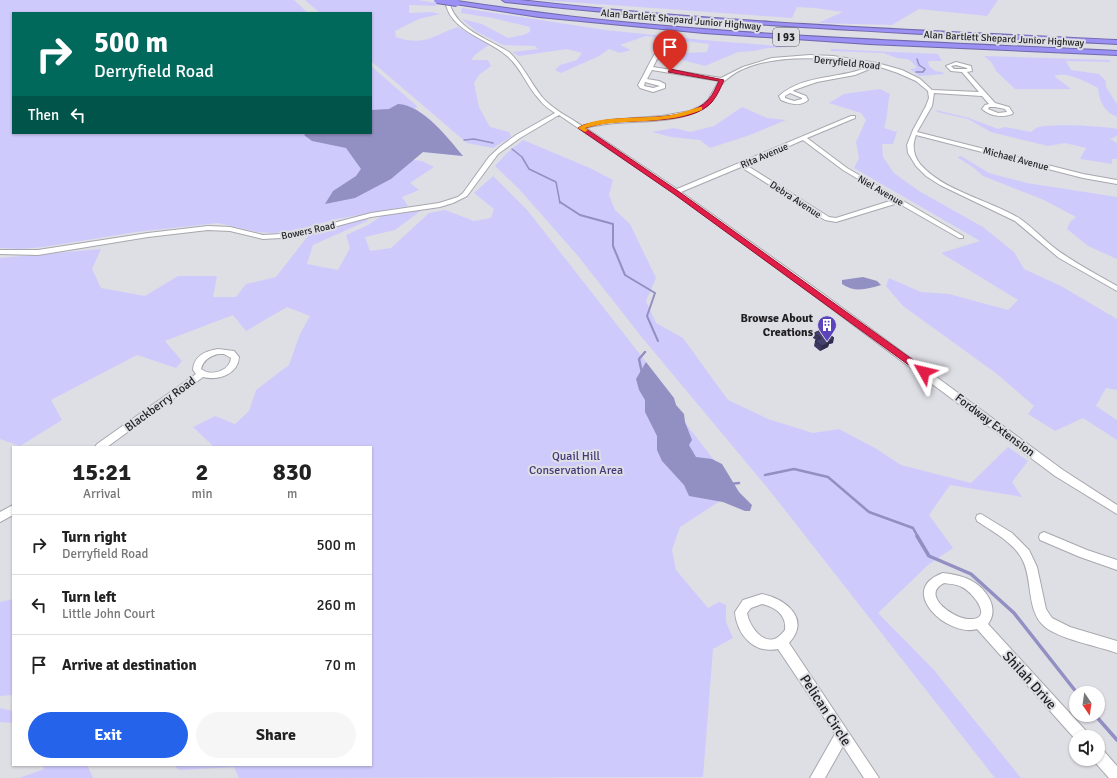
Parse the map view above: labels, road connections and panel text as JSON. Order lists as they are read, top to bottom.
{
  "streets": {
    "highway": ["Alan Bartlett Shepard Junior Highway", "I 93"],
    "street": [
      "Derryfield Road",
      "Rita Avenue",
      "Michael Avenue",
      "Niel Avenue",
      "Debra Avenue",
      "Bowers Road",
      "Blackberry Road",
      "Fordway Extension",
      "Shilah Drive",
      "Pelican Circle"
    ]
  },
  "crossings": [
    ["Rita Avenue", "Niel Avenue"],
    ["Rita Avenue", "Debra Avenue"],
    ["Rita Avenue", "Fordway Extension"],
    ["Niel Avenue", "Debra Avenue"],
    ["Bowers Road", "Fordway Extension"]
  ],
  "parks": ["Quail Hill Conservation Area"],
  "places": {
    "building": ["Browse About Creations"]
  },
  "north": "bottom",
  "page": {
    "turn": ["500 m", "Derryfield Road"],
    "then": "Then",
    "eta": [
      "15:21",
      "Arrival",
      "2",
      "min",
      "830",
      "m"
    ],
    "list": [
      {
        "name": "Turn right",
        "note": "Derryfield Road",
        "value": "500 m"
      },
      {
        "name": "Turn left",
        "note": "Little John Court",
        "value": "260 m"
      },
      {
        "name": "Arrive at destination",
        "value": "70 m"
      }
    ],
    "buttons": ["Exit", "Share"]
  }
}
